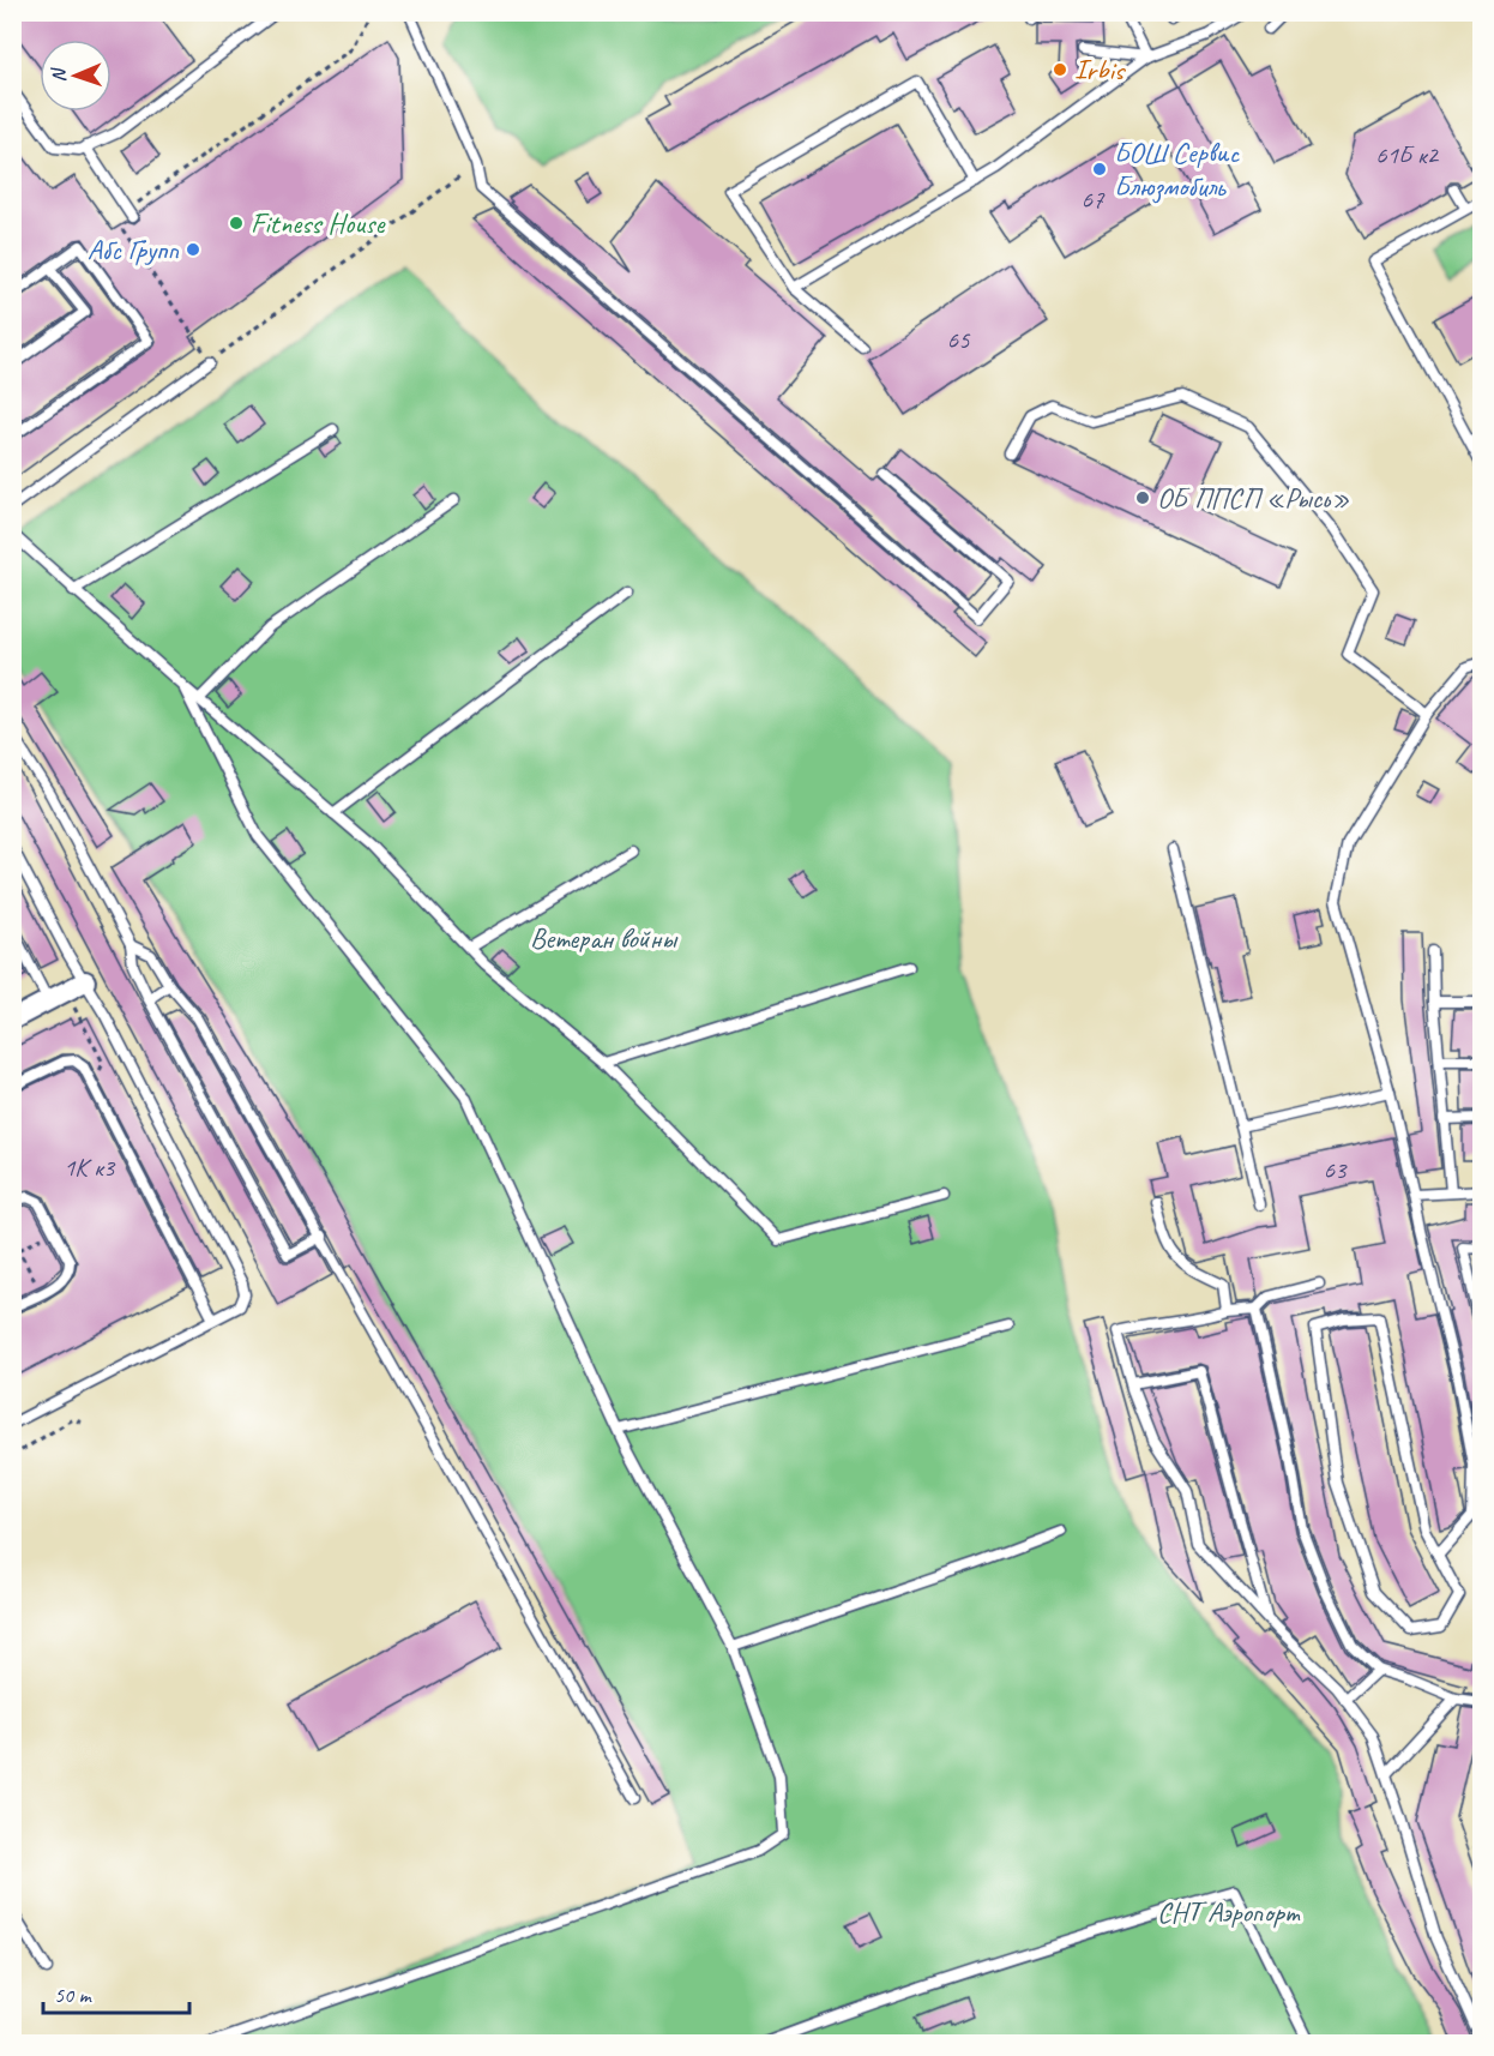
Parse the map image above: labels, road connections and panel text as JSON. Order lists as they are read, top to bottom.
{
  "parks": ["Ветеран войны", "СНТ Аэропорт"],
  "places": [
    "Irbis",
    "БОШ Сервис Блюзмобиль",
    "Fitness House",
    "Абс Групп",
    "ОБ ППСП «Рысь»"
  ],
  "house_numbers": [
    "61Б к2",
    "67",
    "65",
    "1К к3",
    "63"
  ],
  "scale_bar": "50 m",
  "north": "left"
}
